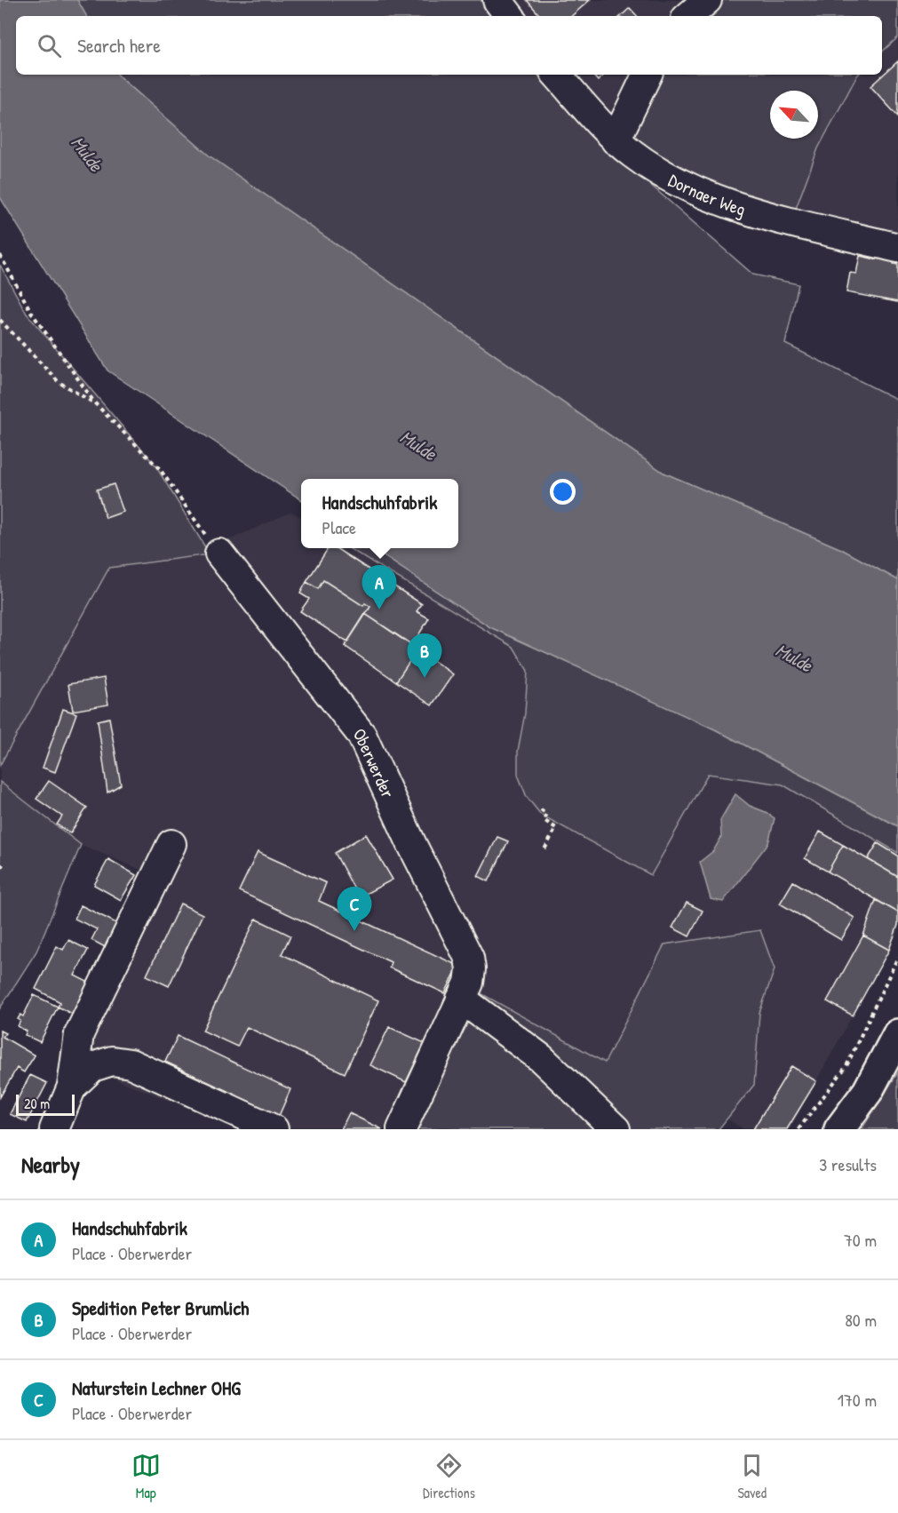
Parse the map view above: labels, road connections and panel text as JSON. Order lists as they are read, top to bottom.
{
  "streets": {
    "street": ["Dornaer Weg", "Oberwerder"]
  },
  "water": ["Mulde"],
  "scale_bar": "20 m",
  "north": "top left",
  "page": {
    "search": "Search here",
    "popup": ["Handschuhfabrik", "Place"],
    "pins": ["A", "B", "C"],
    "scale": "20 m",
    "heading": ["Nearby", "3 results"],
    "list": [
      {
        "mark": "A",
        "name": "Handschuhfabrik",
        "note": "Place · Oberwerder",
        "value": "70 m"
      },
      {
        "mark": "B",
        "name": "Spedition Peter Brumlich",
        "note": "Place · Oberwerder",
        "value": "80 m"
      },
      {
        "mark": "C",
        "name": "Naturstein Lechner OHG",
        "note": "Place · Oberwerder",
        "value": "170 m"
      }
    ],
    "nav": ["Map", "Directions", "Saved"]
  }
}
